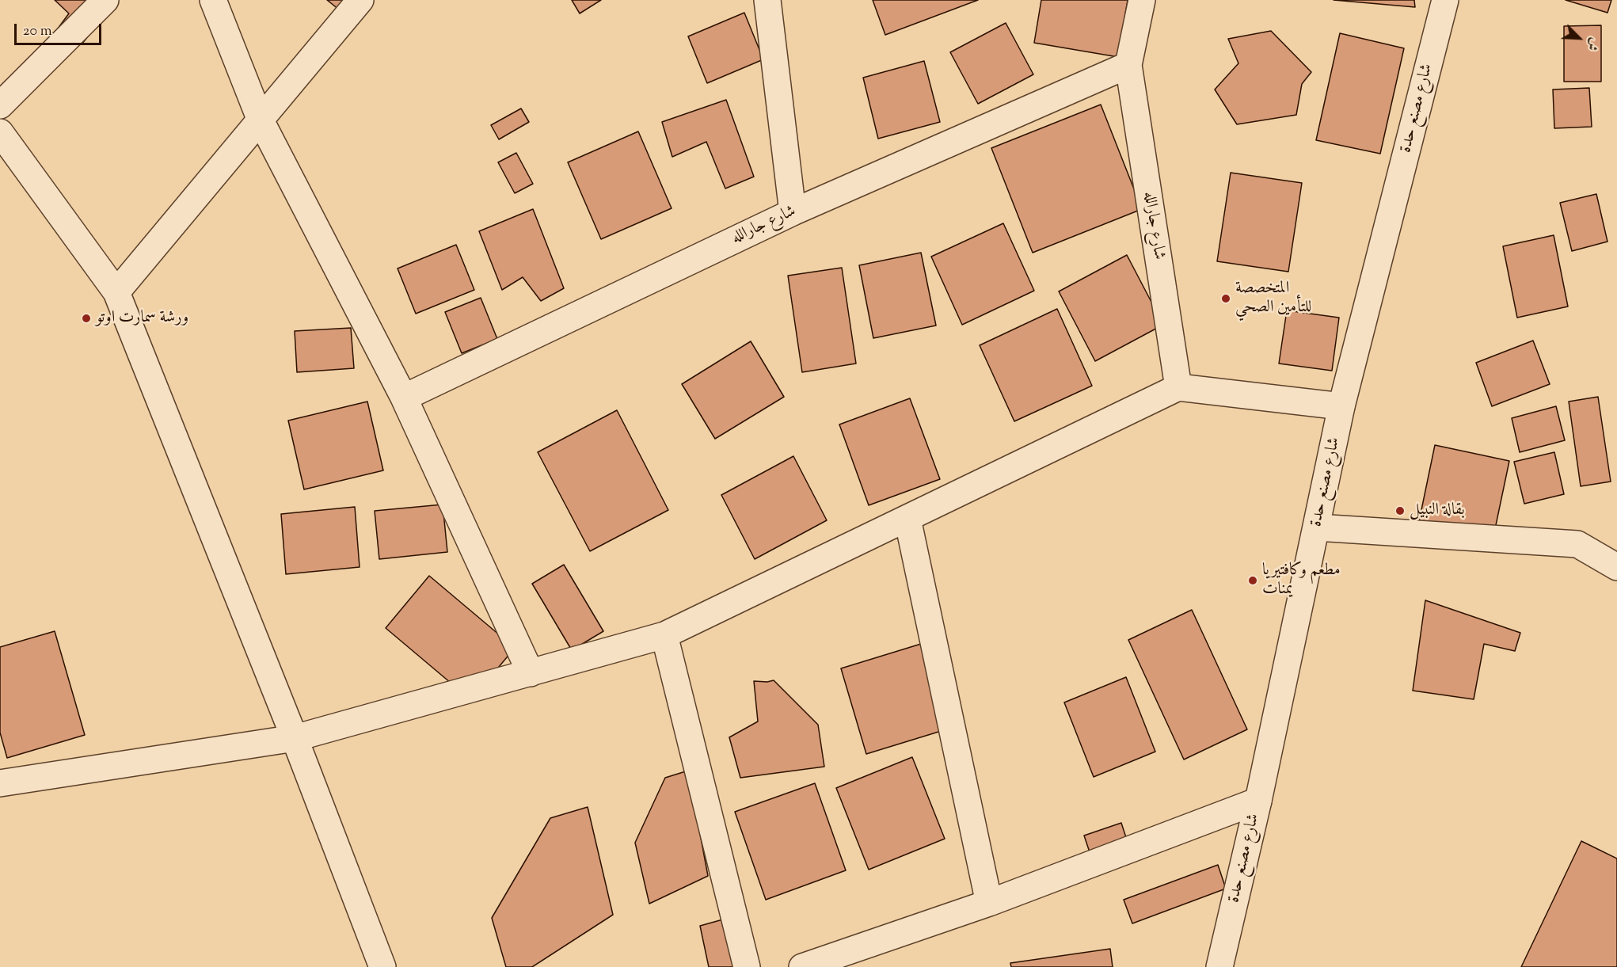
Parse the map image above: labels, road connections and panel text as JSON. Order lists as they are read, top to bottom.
{
  "streets": {
    "street": ["شارع مصنع حدة", "شارع جارالله"]
  },
  "places": [
    "المتخصصة للتأمين الصحي",
    "ورشة سمارت اوتو",
    "بقالة النبيل",
    "مطعم وكافتيريا يمنات"
  ],
  "scale_bar": "20 m",
  "north": "bottom right"
}
